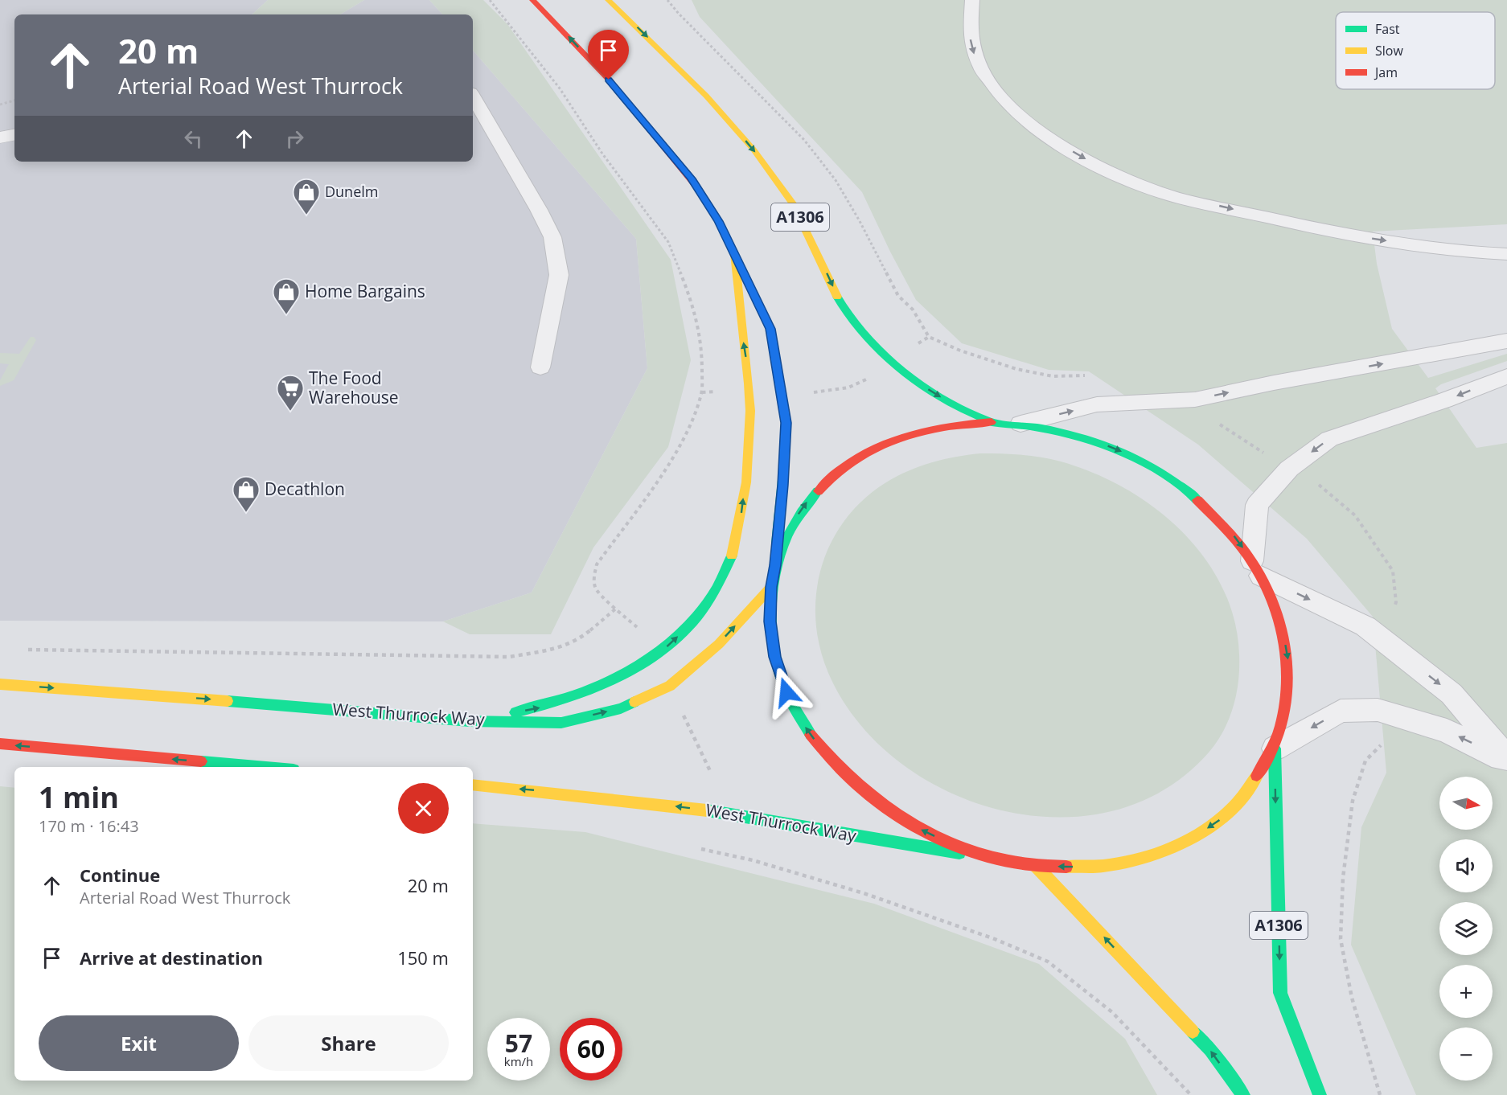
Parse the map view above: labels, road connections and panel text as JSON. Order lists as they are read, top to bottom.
{
  "streets": {
    "main road": ["A1306", "West Thurrock Way"]
  },
  "places": {
    "shop": ["Dunelm", "Home Bargains", "Decathlon"],
    "supermarket": ["The Food Warehouse"]
  },
  "legend": ["Fast", "Slow", "Jam"],
  "north": "right",
  "page": {
    "turn": ["20 m", "Arterial Road West Thurrock"],
    "heading": ["1 min", "170 m · 16:43"],
    "map_buttons": ["+", "−"],
    "list": [
      {
        "name": "Continue",
        "note": "Arterial Road West Thurrock",
        "value": "20 m"
      },
      {
        "name": "Arrive at destination",
        "value": "150 m"
      }
    ],
    "buttons": ["Exit", "Share"],
    "speed": "57 km/h",
    "limit": "60"
  }
}
